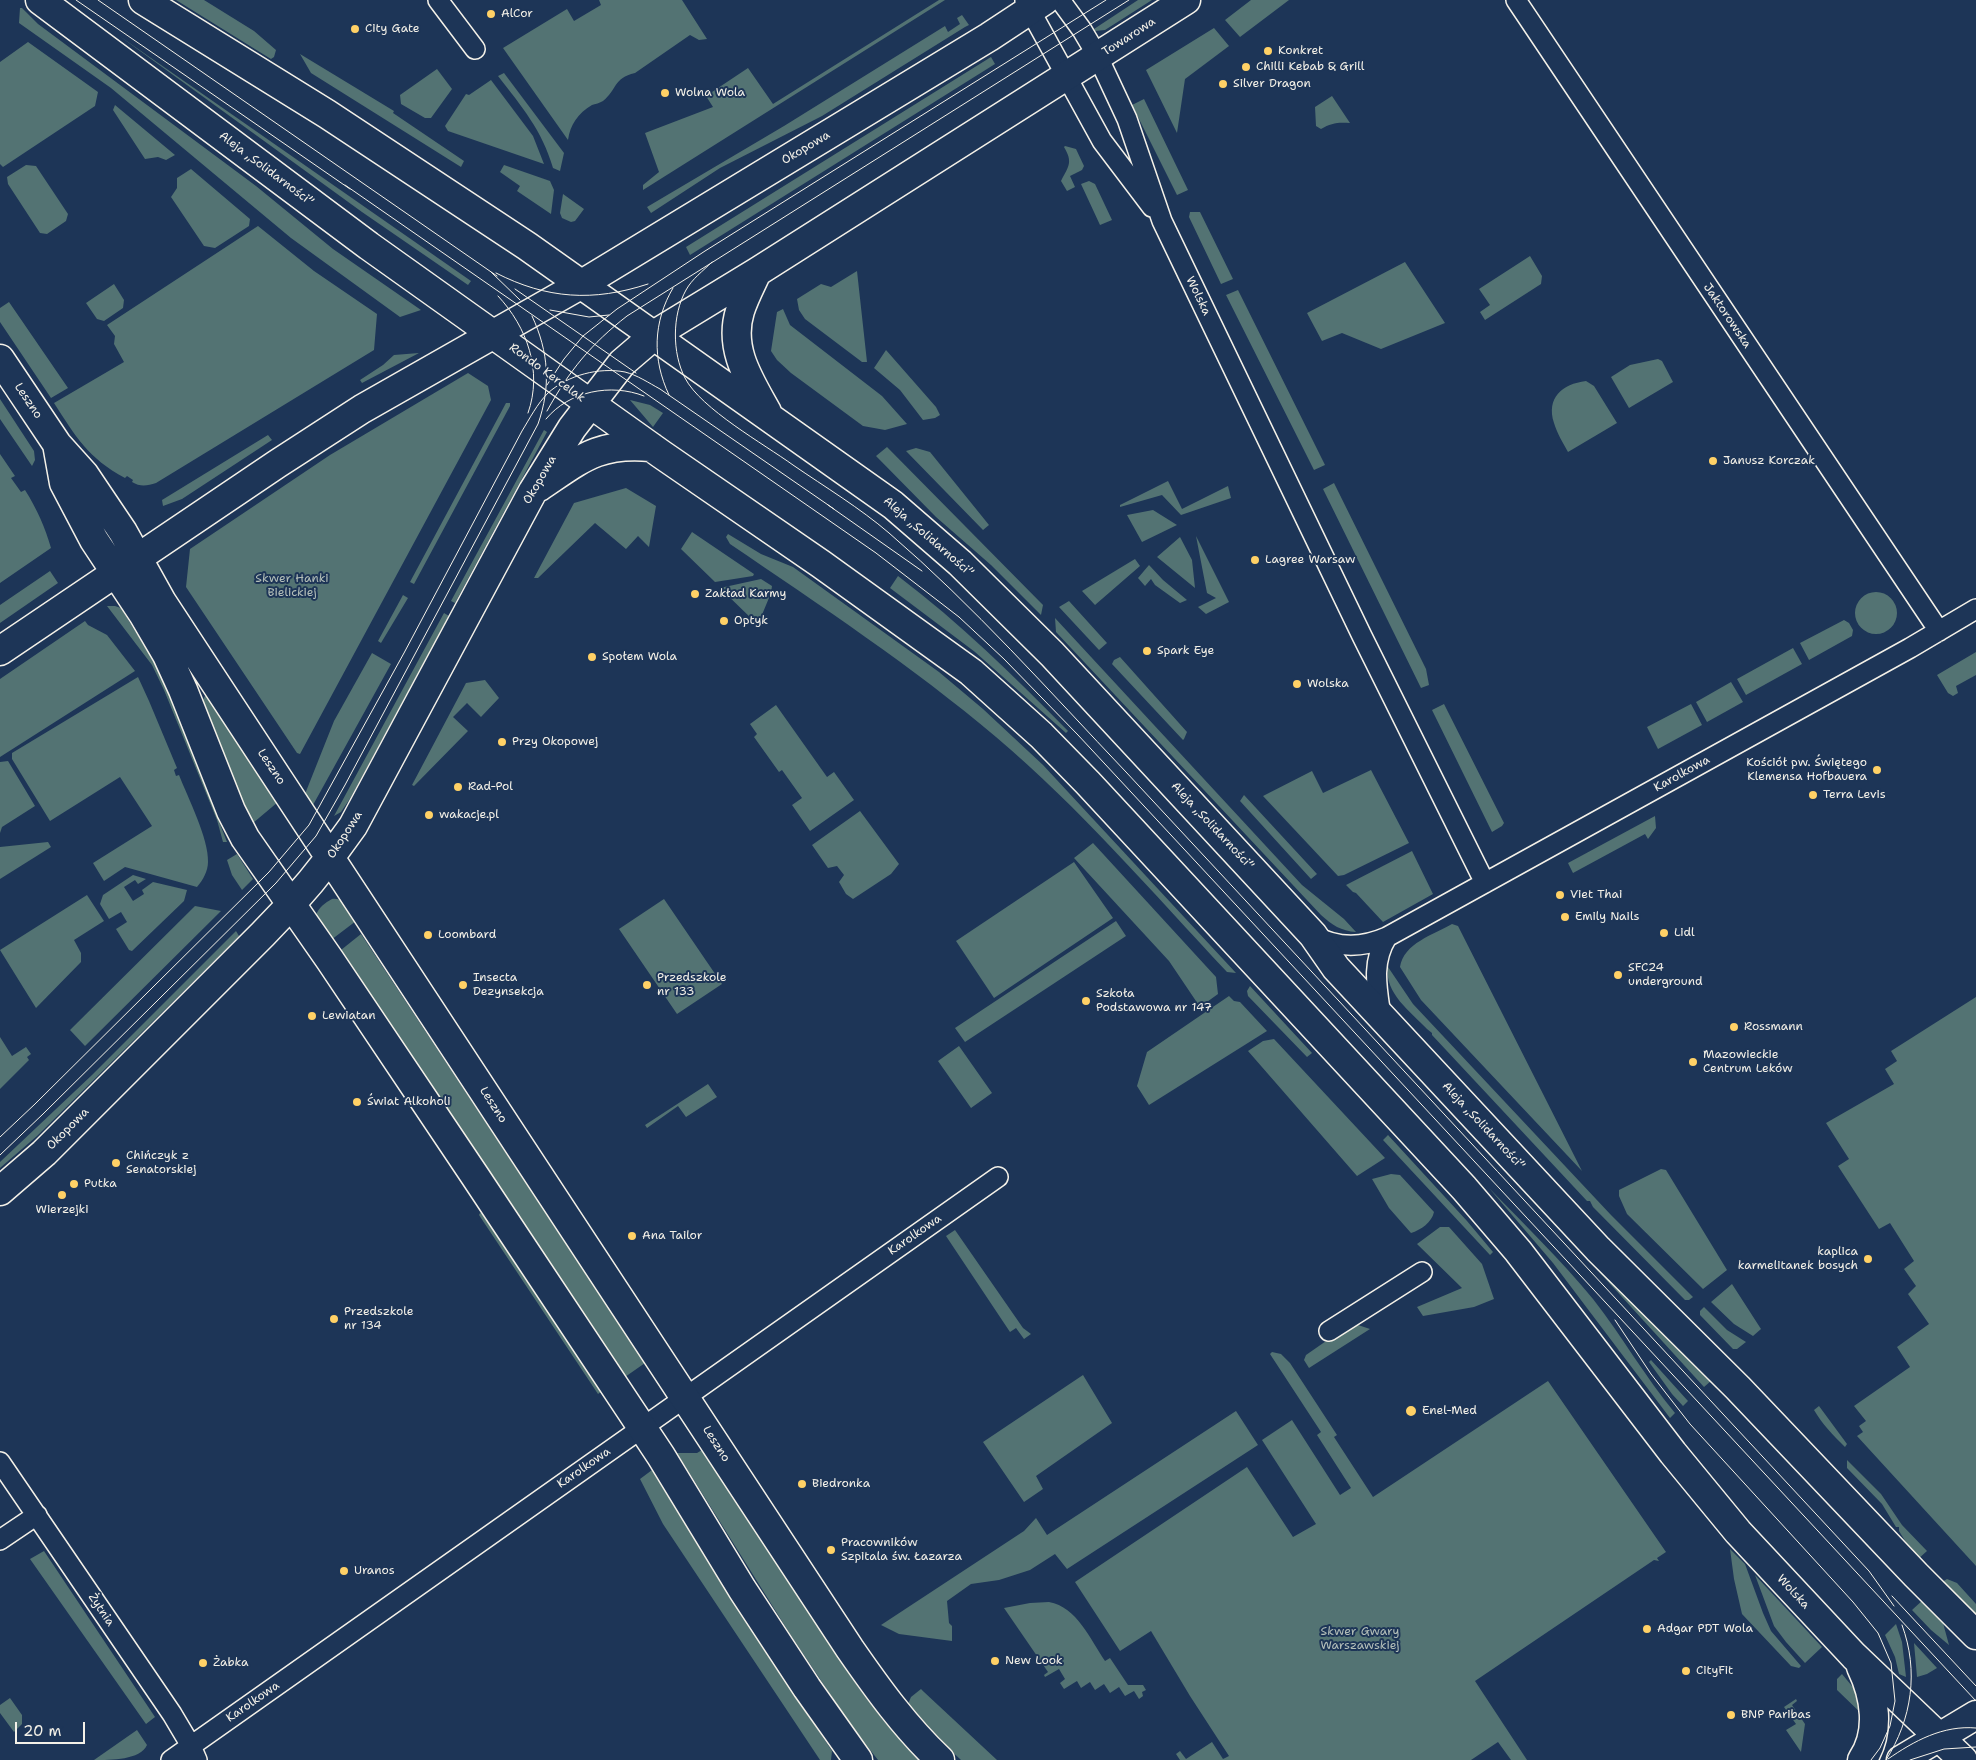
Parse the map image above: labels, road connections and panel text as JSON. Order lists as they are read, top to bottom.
{
  "streets": {
    "main road": [
      "Towarowa",
      "Okopowa",
      "Aleja „Solidarności”",
      "Wolska",
      "Rondo Kercelak",
      "Leszno"
    ],
    "street": ["Jaktorowska", "Karolkowa", "Żytnia"]
  },
  "crossings": [
    ["Towarowa", "Wolska"],
    ["Okopowa", "Wolska"],
    ["Okopowa", "Rondo Kercelak"],
    ["Okopowa", "Leszno"],
    ["Aleja „Solidarności”", "Rondo Kercelak"],
    ["Aleja „Solidarności”", "Karolkowa"],
    ["Wolska", "Karolkowa"],
    ["Jaktorowska", "Karolkowa"],
    ["Leszno", "Karolkowa"],
    ["Karolkowa", "Żytnia"]
  ],
  "parks": ["Skwer Hanki Bielickiej", "Skwer Gwary Warszawskiej"],
  "places": [
    "AlCor",
    "City Gate",
    "Konkret",
    "Chilli Kebab & Grill",
    "Silver Dragon",
    "Wolna Wola",
    "Janusz Korczak",
    "Lagree Warsaw",
    "Zakład Karmy",
    "Optyk",
    "Spark Eye",
    "Społem Wola",
    "Wolska",
    "Przy Okopowej",
    "Kościół pw. Świętego Klemensa Hofbauera",
    "Rad-Pol",
    "Terra Levis",
    "wakacje.pl",
    "Viet Thai",
    "Emily Nails",
    "Lidl",
    "Loombard",
    "SFC24 underground",
    "Insecta Dezynsekcja",
    "Przedszkole nr 133",
    "Szkoła Podstawowa nr 147",
    "Lewiatan",
    "Rossmann",
    "Mazowieckie Centrum Leków",
    "Świat Alkoholi",
    "Chińczyk z Senatorskiej",
    "Putka",
    "Wierzejki",
    "Ana Tailor",
    "kaplica karmelitanek bosych",
    "Przedszkole nr 134",
    "Enel-Med",
    "Biedronka",
    "Pracowników Szpitala św. Łazarza",
    "Uranos",
    "Adgar PDT Wola",
    "New Look",
    "Żabka",
    "CityFit",
    "BNP Paribas"
  ],
  "scale_bar": "20 m"
}
